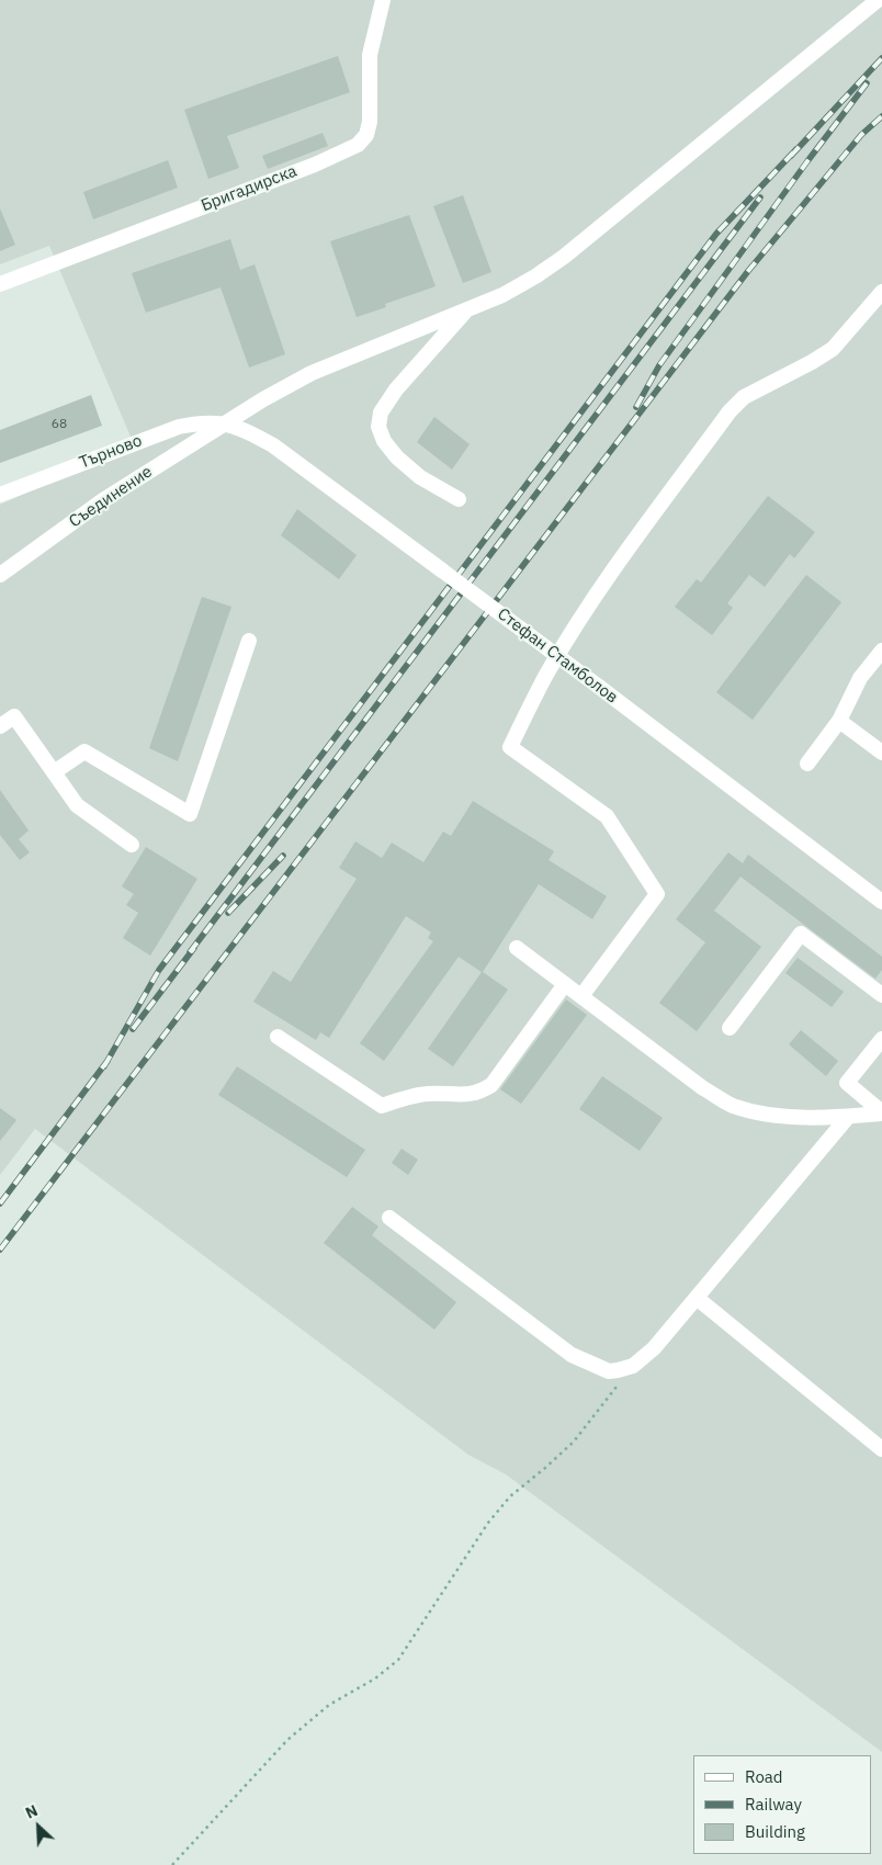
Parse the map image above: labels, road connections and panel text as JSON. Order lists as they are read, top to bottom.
{
  "streets": {
    "street": [
      "Бригадирска",
      "Търново",
      "Съединение",
      "Стефан Стамболов"
    ]
  },
  "crossings": [
    ["Търново", "Съединение"],
    ["Търново", "Стефан Стамболов"],
    ["Съединение", "Стефан Стамболов"]
  ],
  "house_numbers": ["68"],
  "legend": ["Road", "Railway", "Building"],
  "north": "top left"
}
